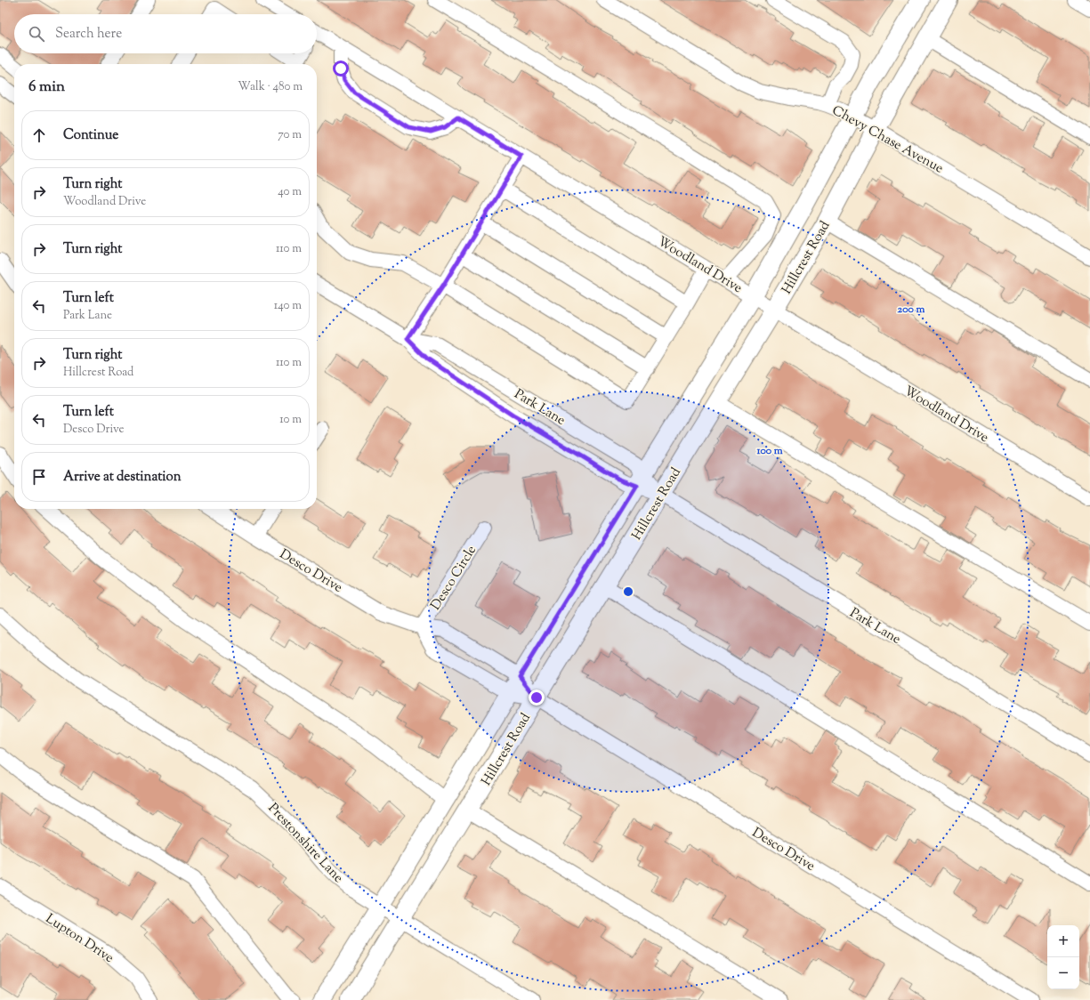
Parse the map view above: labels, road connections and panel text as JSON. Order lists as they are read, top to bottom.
{
  "streets": {
    "main road": ["Hillcrest Road"],
    "street": [
      "Chevy Chase Avenue",
      "Woodland Drive",
      "Park Lane",
      "Desco Drive",
      "Desco Circle",
      "Prestonshire Lane",
      "Lupton Drive"
    ]
  },
  "crossings": [
    ["Chevy Chase Avenue", "Hillcrest Road"],
    ["Hillcrest Road", "Woodland Drive"],
    ["Hillcrest Road", "Park Lane"],
    ["Hillcrest Road", "Desco Drive"],
    ["Hillcrest Road", "Prestonshire Lane"],
    ["Desco Drive", "Desco Circle"]
  ],
  "page": {
    "search": "Search here",
    "heading": ["6 min", "Walk · 480 m"],
    "list": [
      ["Continue", "70 m"],
      ["Turn right", "Woodland Drive", "40 m"],
      ["Turn right", "110 m"],
      ["Turn left", "Park Lane", "140 m"],
      ["Turn right", "Hillcrest Road", "110 m"],
      ["Turn left", "Desco Drive", "10 m"],
      "Arrive at destination"
    ],
    "map_buttons": ["+", "−"]
  },
  "rings": ["200 m", "100 m"]
}
